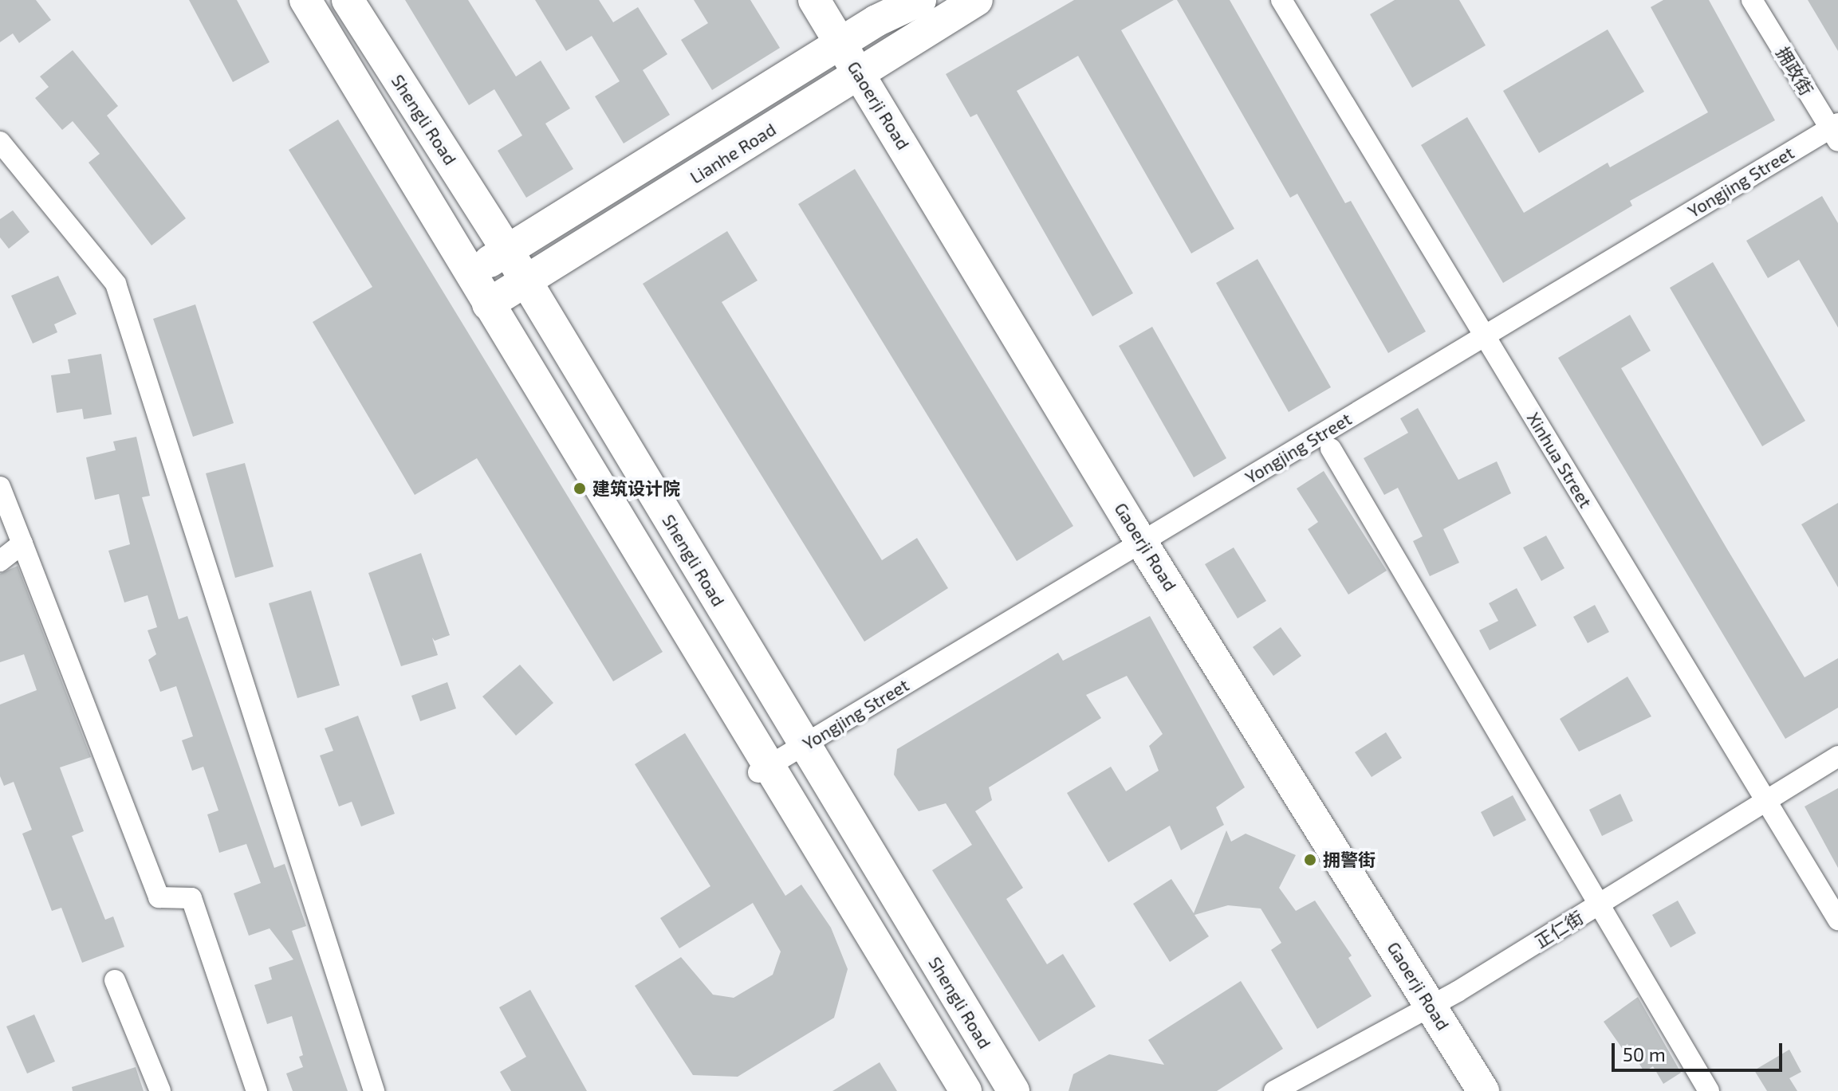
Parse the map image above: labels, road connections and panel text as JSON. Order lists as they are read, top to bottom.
{
  "streets": {
    "main road": ["Gaoerji Road", "Shengli Road", "Lianhe Road"],
    "street": [
      "拥政街",
      "Yongjing Street",
      "Xinhua Street",
      "正仁街"
    ]
  },
  "crossings": [
    ["拥政街", "Yongjing Street"],
    ["Gaoerji Road", "Lianhe Road"],
    ["Gaoerji Road", "Yongjing Street"],
    ["Gaoerji Road", "正仁街"],
    ["Shengli Road", "Lianhe Road"],
    ["Shengli Road", "Yongjing Street"],
    ["Yongjing Street", "Xinhua Street"],
    ["Xinhua Street", "正仁街"]
  ],
  "places": ["建筑设计院", "拥警街"],
  "scale_bar": "50 m"
}
